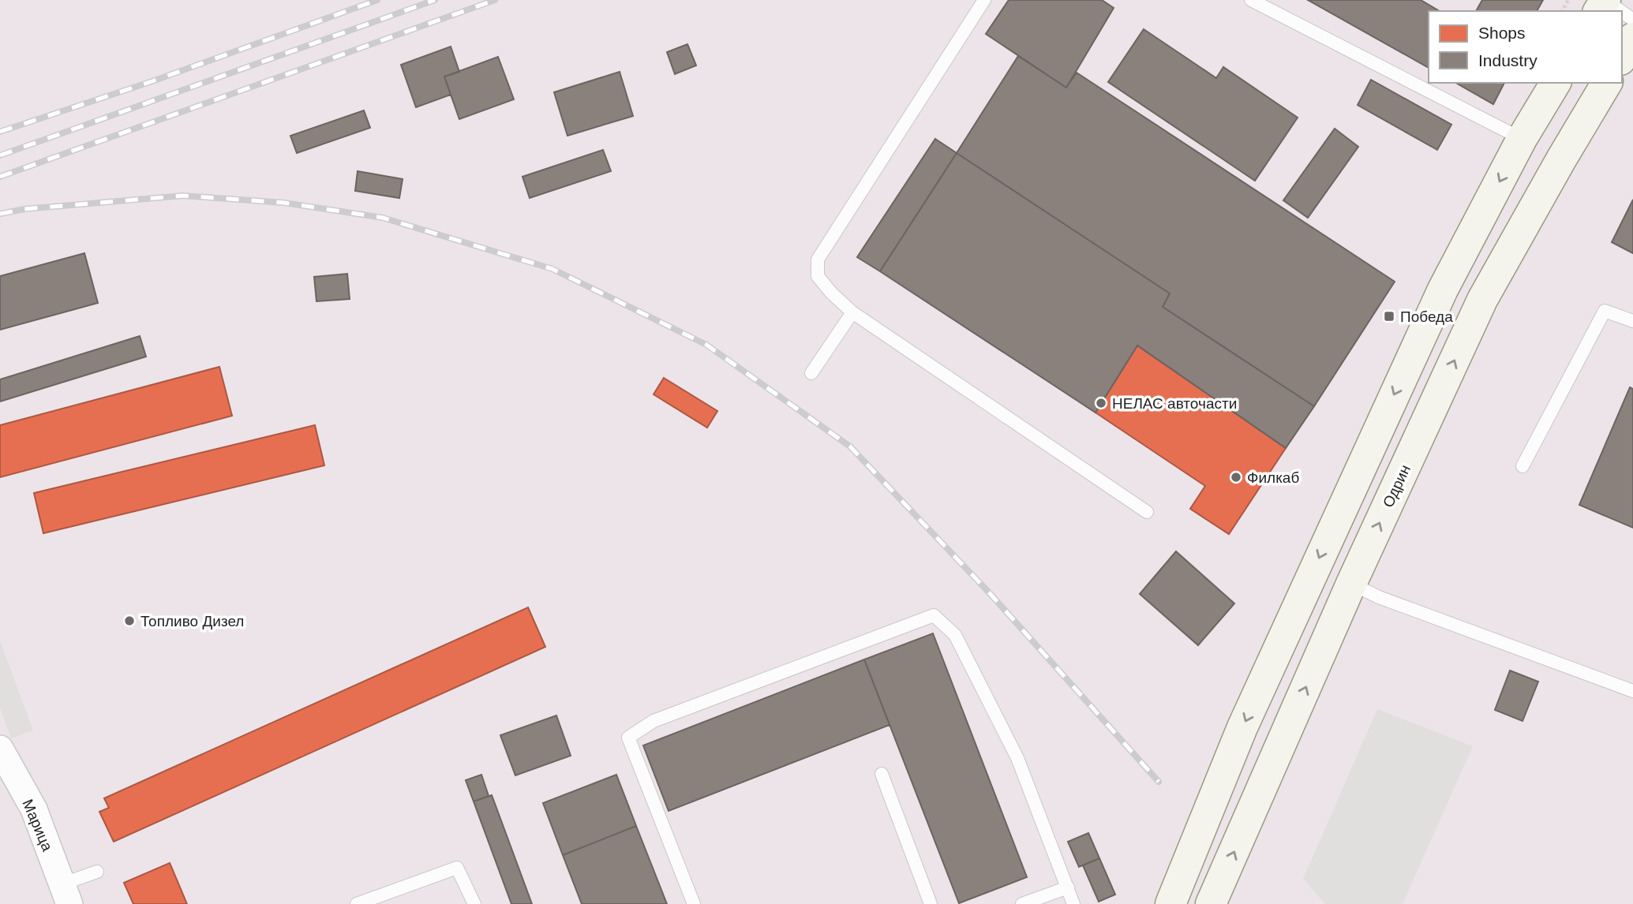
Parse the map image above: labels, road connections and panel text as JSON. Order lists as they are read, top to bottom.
{
  "streets": {
    "main road": ["Одрин"],
    "street": ["Марица"]
  },
  "places": {
    "transit": ["Победа"],
    "other": ["НЕЛАС авточасти", "Филкаб", "Топливо Дизел"]
  },
  "legend": ["Shops", "Industry"]
}
